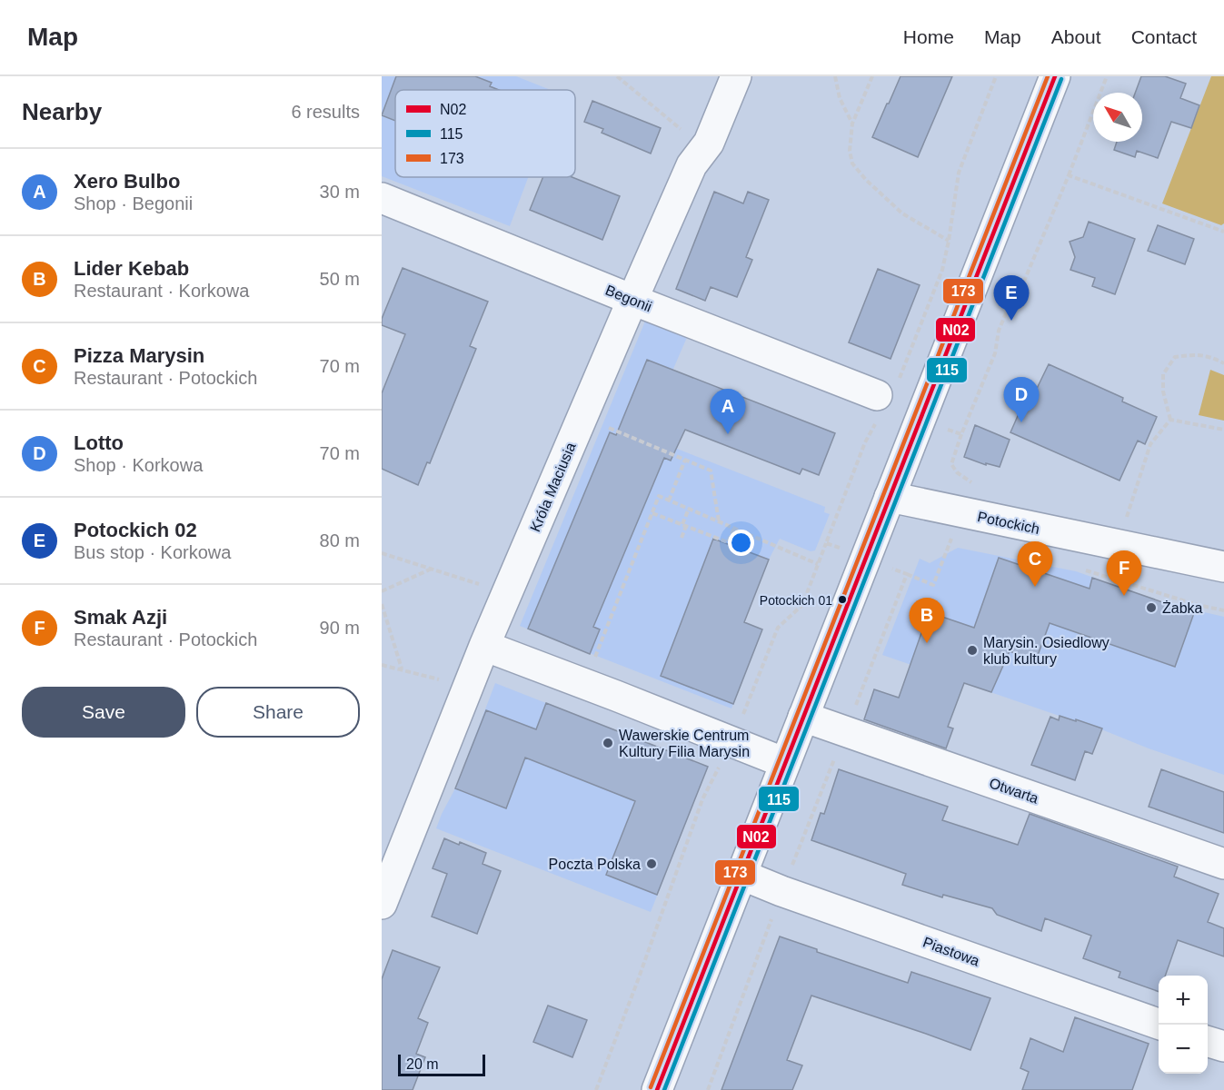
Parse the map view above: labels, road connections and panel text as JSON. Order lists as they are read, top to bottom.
{
  "streets": {
    "street": [
      "Begonii",
      "Króla Maciusia",
      "Potockich",
      "Otwarta",
      "Piastowa"
    ]
  },
  "crossings": [
    ["Begonii", "Króla Maciusia"]
  ],
  "places": [
    "Potockich 01",
    "Żabka",
    "Marysin. Osiedlowy klub kultury",
    "Wawerskie Centrum Kultury Filia Marysin",
    "Poczta Polska"
  ],
  "lines": ["transit line N02", "transit line 173", "transit line 115"],
  "legend": ["N02", "115", "173"],
  "scale_bar": "20 m",
  "north": "top left",
  "page": {
    "header": "Map",
    "nav": [
      "Home",
      "Map",
      "About",
      "Contact"
    ],
    "heading": ["Nearby", "6 results"],
    "list": [
      {
        "mark": "A",
        "name": "Xero Bulbo",
        "note": "Shop · Begonii",
        "value": "30 m"
      },
      {
        "mark": "B",
        "name": "Lider Kebab",
        "note": "Restaurant · Korkowa",
        "value": "50 m"
      },
      {
        "mark": "C",
        "name": "Pizza Marysin",
        "note": "Restaurant · Potockich",
        "value": "70 m"
      },
      {
        "mark": "D",
        "name": "Lotto",
        "note": "Shop · Korkowa",
        "value": "70 m"
      },
      {
        "mark": "E",
        "name": "Potockich 02",
        "note": "Bus stop · Korkowa",
        "value": "80 m"
      },
      {
        "mark": "F",
        "name": "Smak Azji",
        "note": "Restaurant · Potockich",
        "value": "90 m"
      }
    ],
    "pins": [
      "E",
      "D",
      "A",
      "C",
      "F",
      "B"
    ],
    "buttons": ["Save", "Share"],
    "map_buttons": ["+", "−"],
    "scale": "20 m"
  }
}
